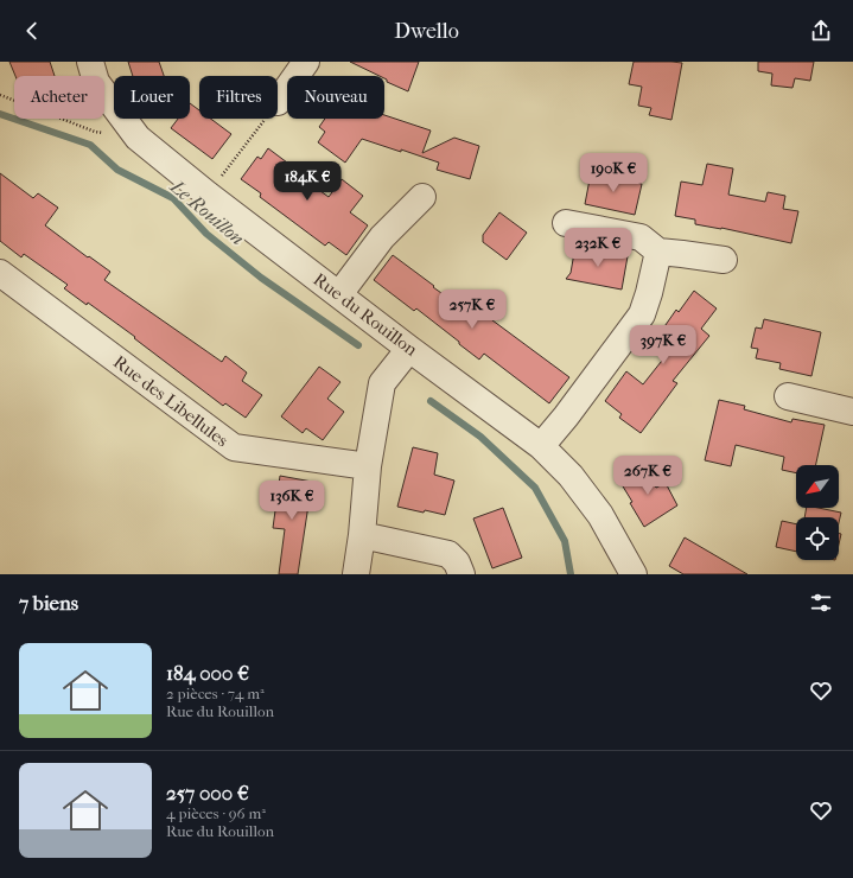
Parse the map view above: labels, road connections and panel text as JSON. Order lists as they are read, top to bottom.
{
  "streets": {
    "street": ["Rue du Rouillon", "Rue des Libellules"]
  },
  "water": ["Le Rouillon"],
  "north": "bottom left",
  "page": {
    "header": "Dwello",
    "chip": [
      "Acheter",
      "Louer",
      "Filtres",
      "Nouveau"
    ],
    "price": [
      "190K €",
      "184K €",
      "232K €",
      "257K €",
      "397K €",
      "267K €",
      "136K €"
    ],
    "heading": "7 biens",
    "list": [
      {
        "name": "184 000 €",
        "note": "2 pièces · 74 m² · Rue du Rouillon"
      },
      {
        "name": "257 000 €",
        "note": "4 pièces · 96 m² · Rue du Rouillon"
      }
    ]
  }
}
